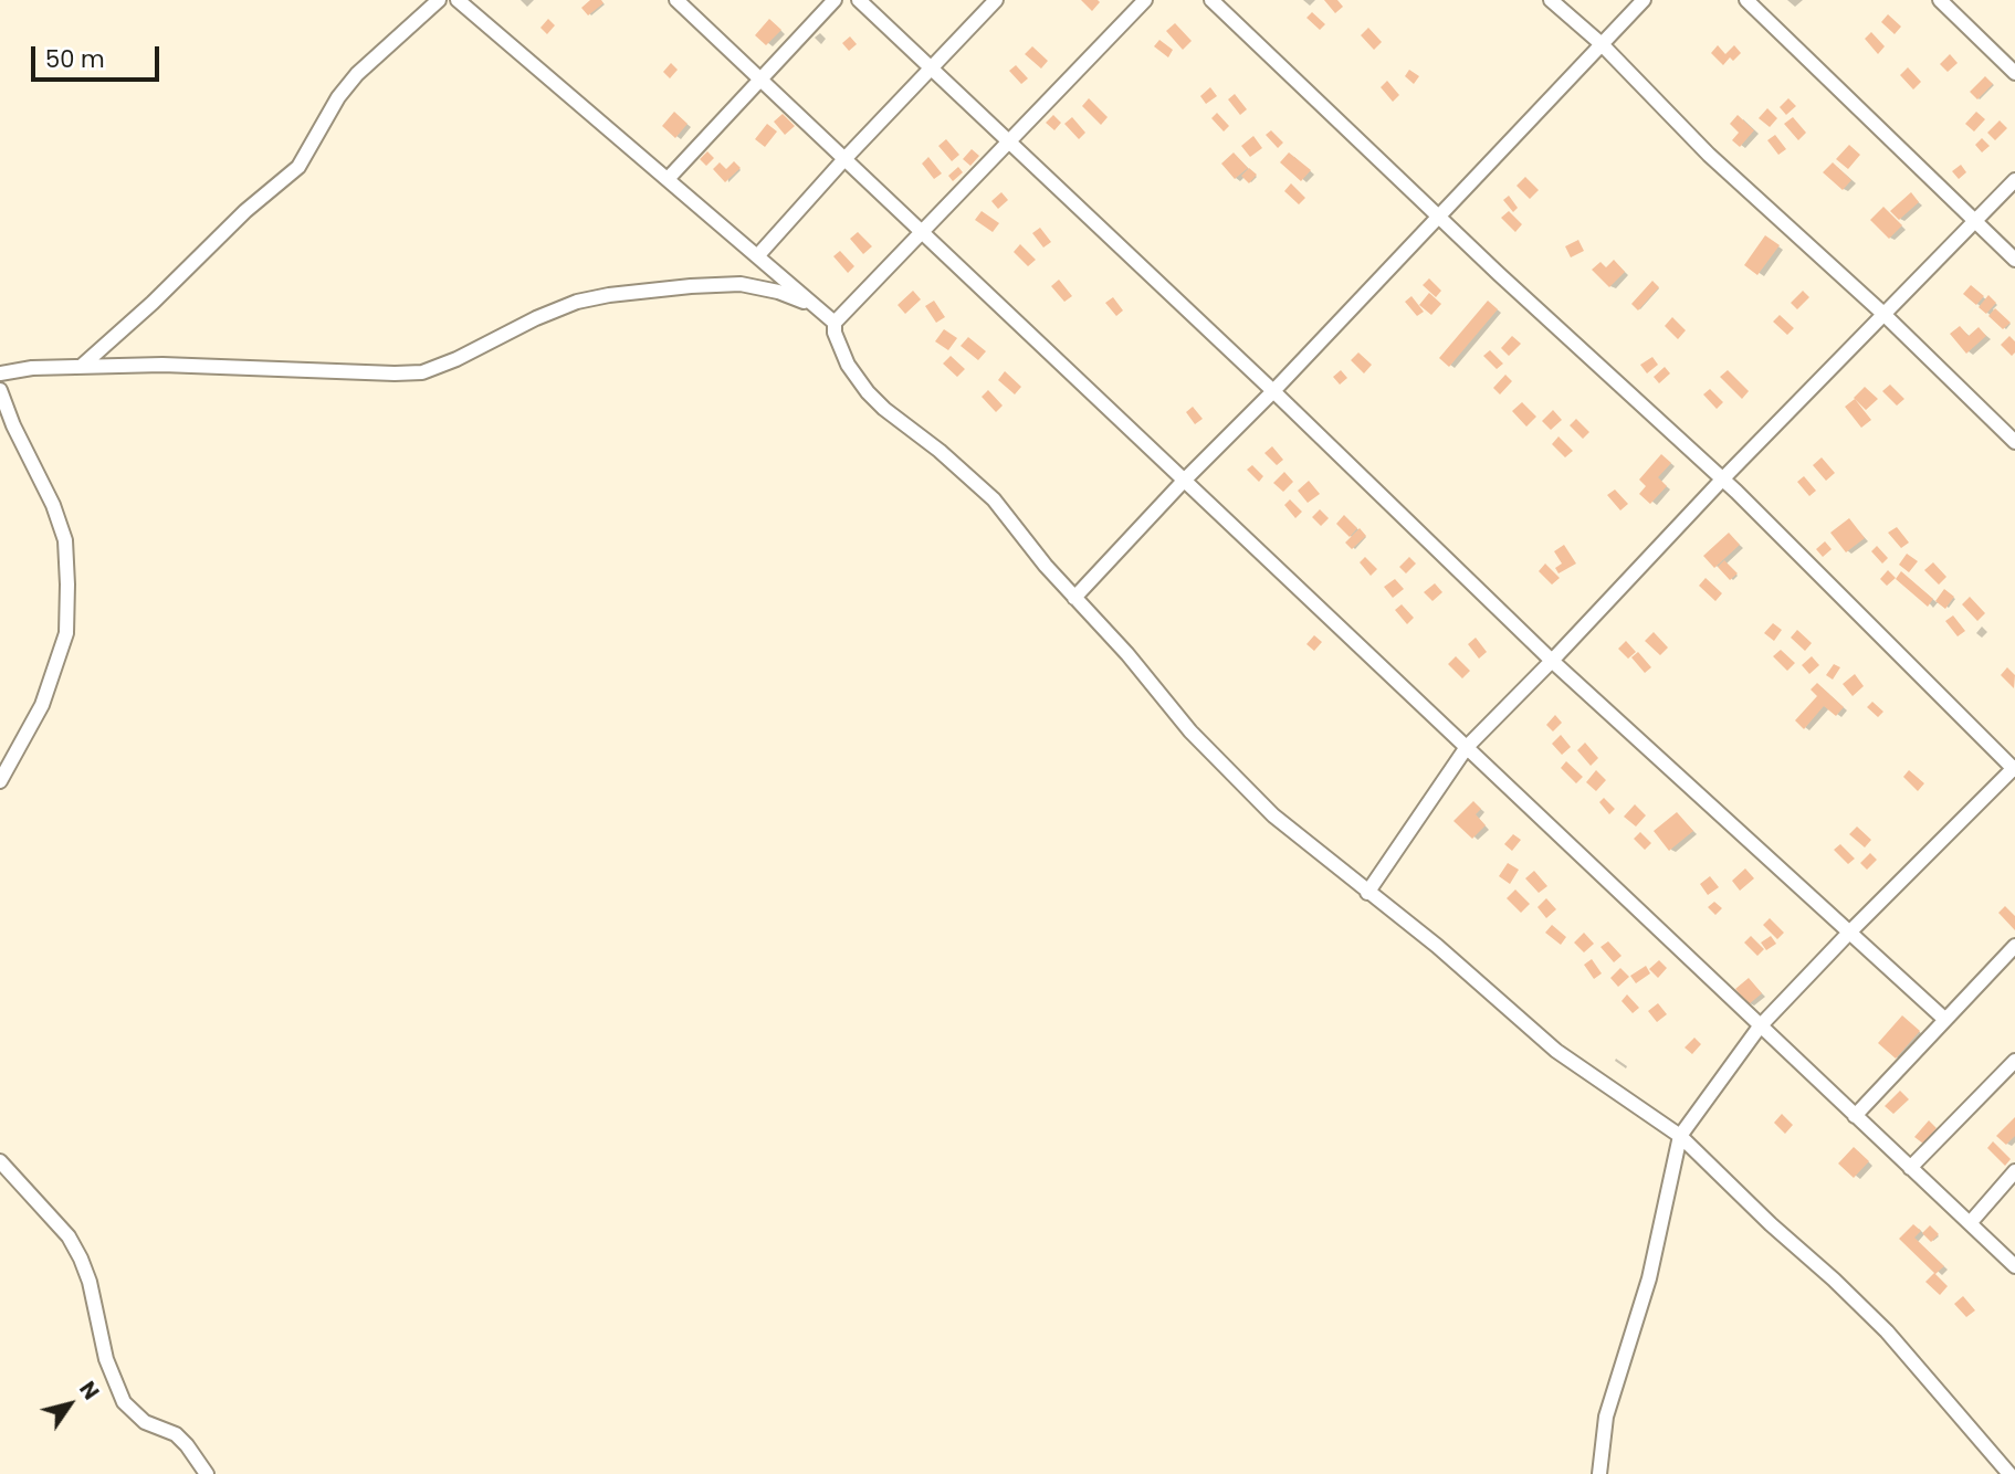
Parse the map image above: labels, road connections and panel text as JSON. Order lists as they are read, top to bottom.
{
  "scale_bar": "50 m",
  "north": "top right"
}
